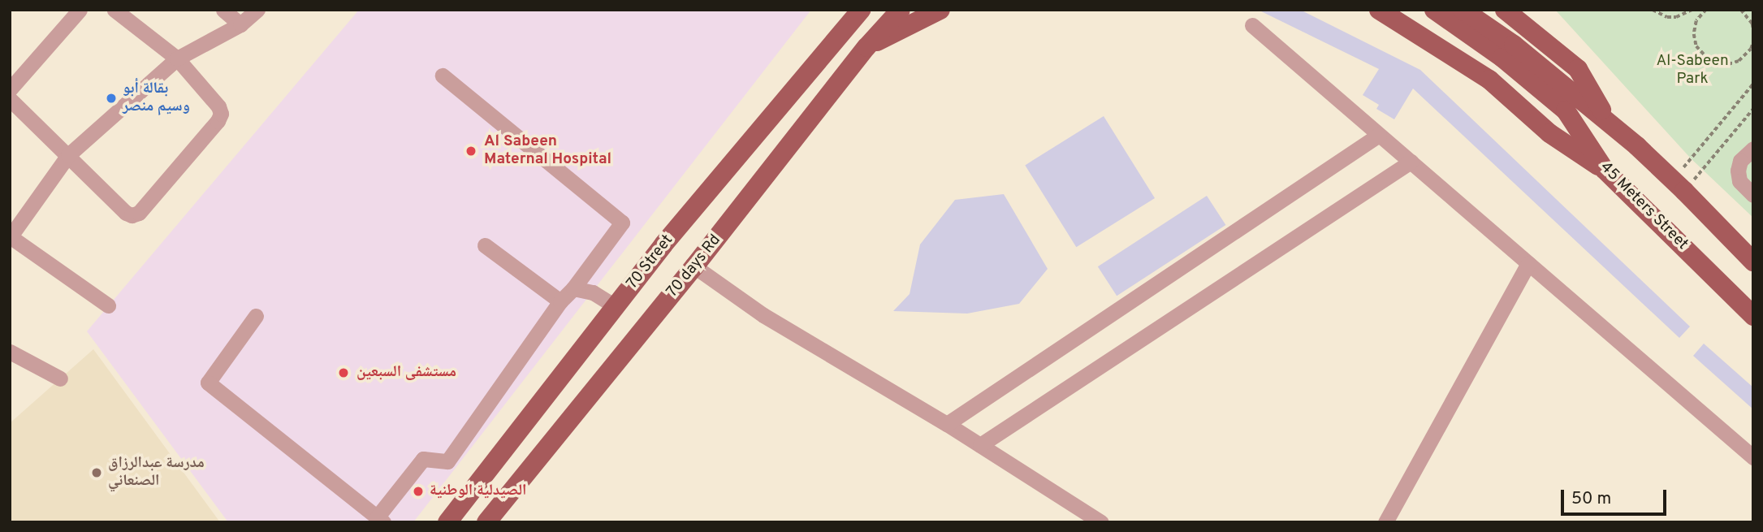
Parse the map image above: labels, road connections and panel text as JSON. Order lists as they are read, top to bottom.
{
  "streets": {
    "main road": ["45 Meters Street", "70 Street", "70 days Rd"]
  },
  "parks": ["Al-Sabeen Park"],
  "places": [
    "بقالة أبو وسيم منصر",
    "Al Sabeen Maternal Hospital",
    "مستشفى السبعين",
    "مدرسة عبدالرزاق الصنعاني",
    "الصيدلية الوطنية"
  ],
  "scale_bar": "50 m"
}
